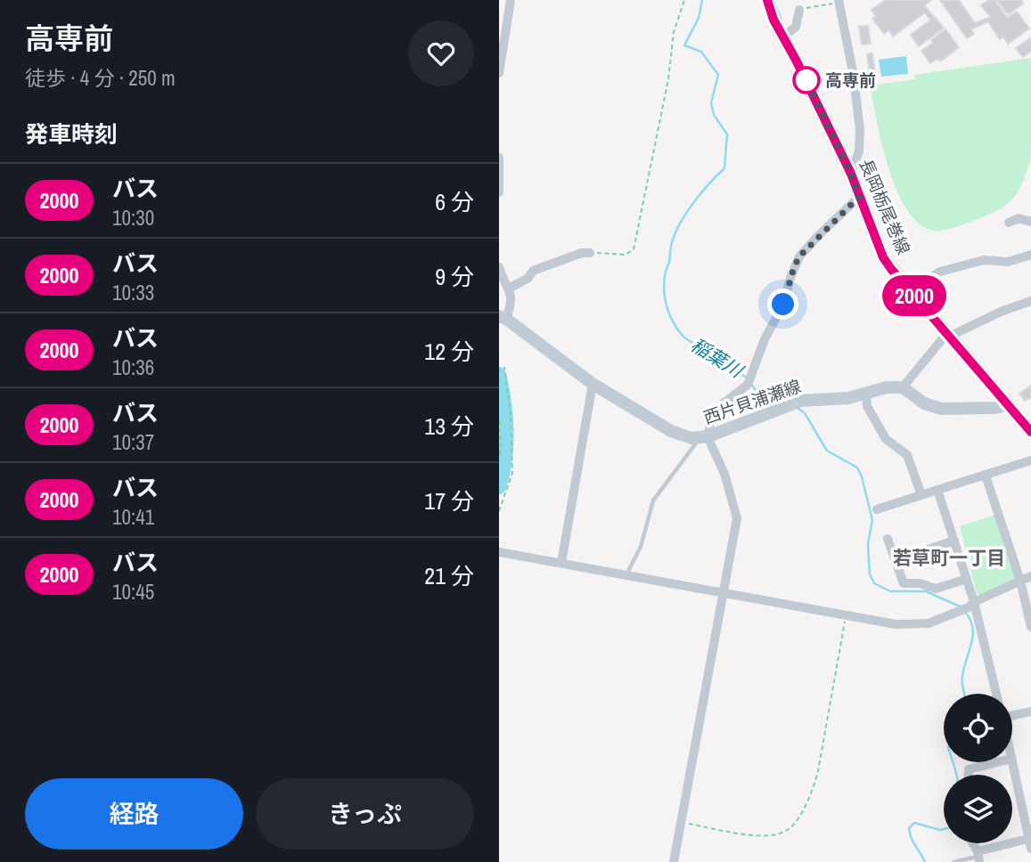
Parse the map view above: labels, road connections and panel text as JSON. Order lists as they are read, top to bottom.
{
  "streets": {
    "main road": ["長岡栃尾巻線", "西片貝浦瀬線"]
  },
  "districts": ["若草町一丁目"],
  "water": ["稲葉川"],
  "places": ["高専前"],
  "lines": ["bus line 2000"],
  "page": {
    "heading": [
      ["高専前", "徒歩 · 4 分 · 250 m"],
      "発車時刻"
    ],
    "on_map": "2000",
    "list": [
      {
        "mark": "2000",
        "name": "バス",
        "note": "10:30",
        "value": "6 分"
      },
      {
        "mark": "2000",
        "name": "バス",
        "note": "10:33",
        "value": "9 分"
      },
      {
        "mark": "2000",
        "name": "バス",
        "note": "10:36",
        "value": "12 分"
      },
      {
        "mark": "2000",
        "name": "バス",
        "note": "10:37",
        "value": "13 分"
      },
      {
        "mark": "2000",
        "name": "バス",
        "note": "10:41",
        "value": "17 分"
      },
      {
        "mark": "2000",
        "name": "バス",
        "note": "10:45",
        "value": "21 分"
      }
    ],
    "buttons": ["経路", "きっぷ"]
  }
}
